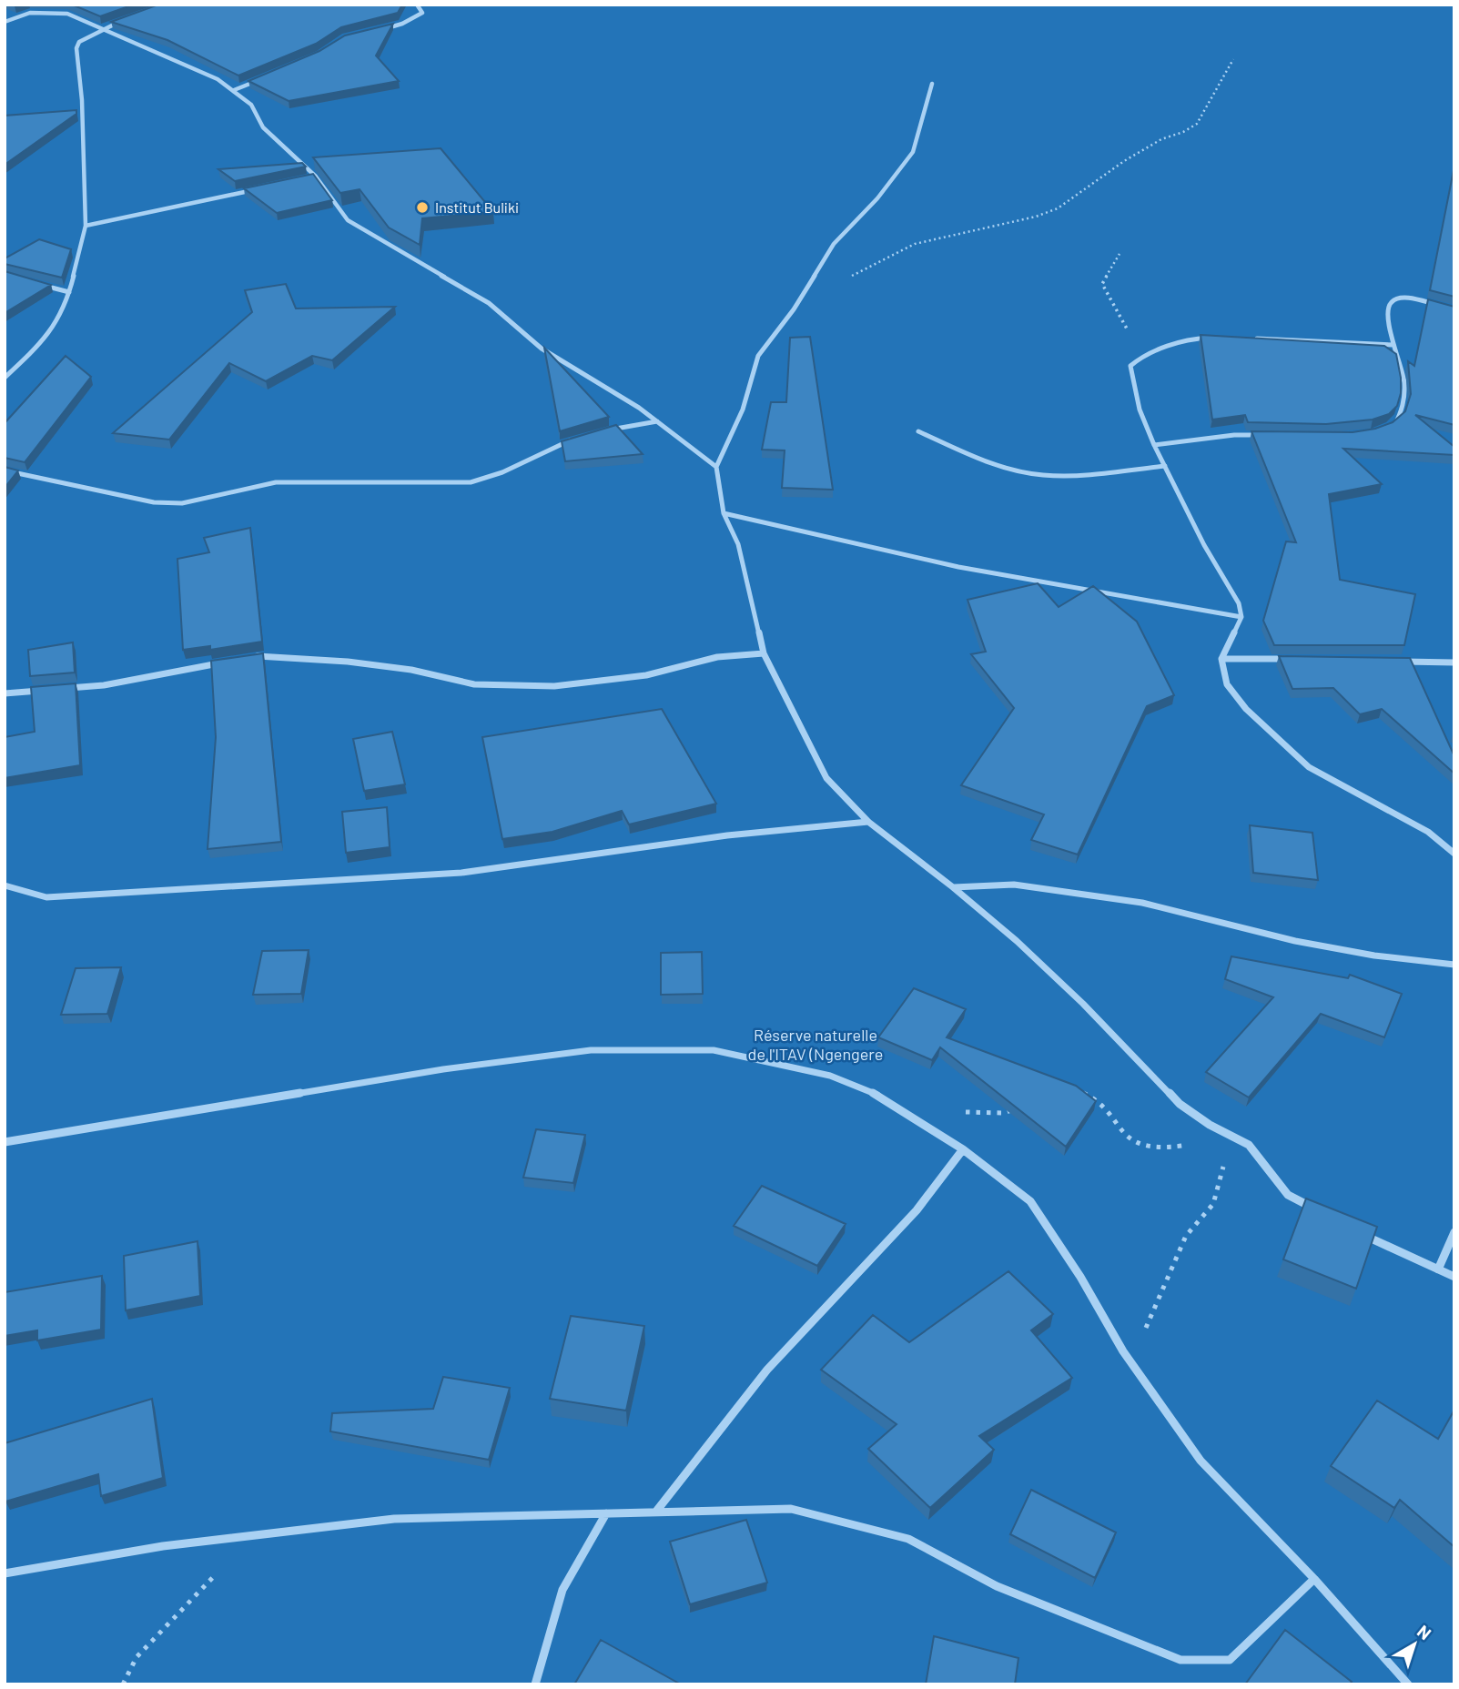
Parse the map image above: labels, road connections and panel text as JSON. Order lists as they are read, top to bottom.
{
  "parks": ["Réserve naturelle de l'ITAV (Ngengere"],
  "places": ["Institut Buliki"],
  "north": "top right"
}
